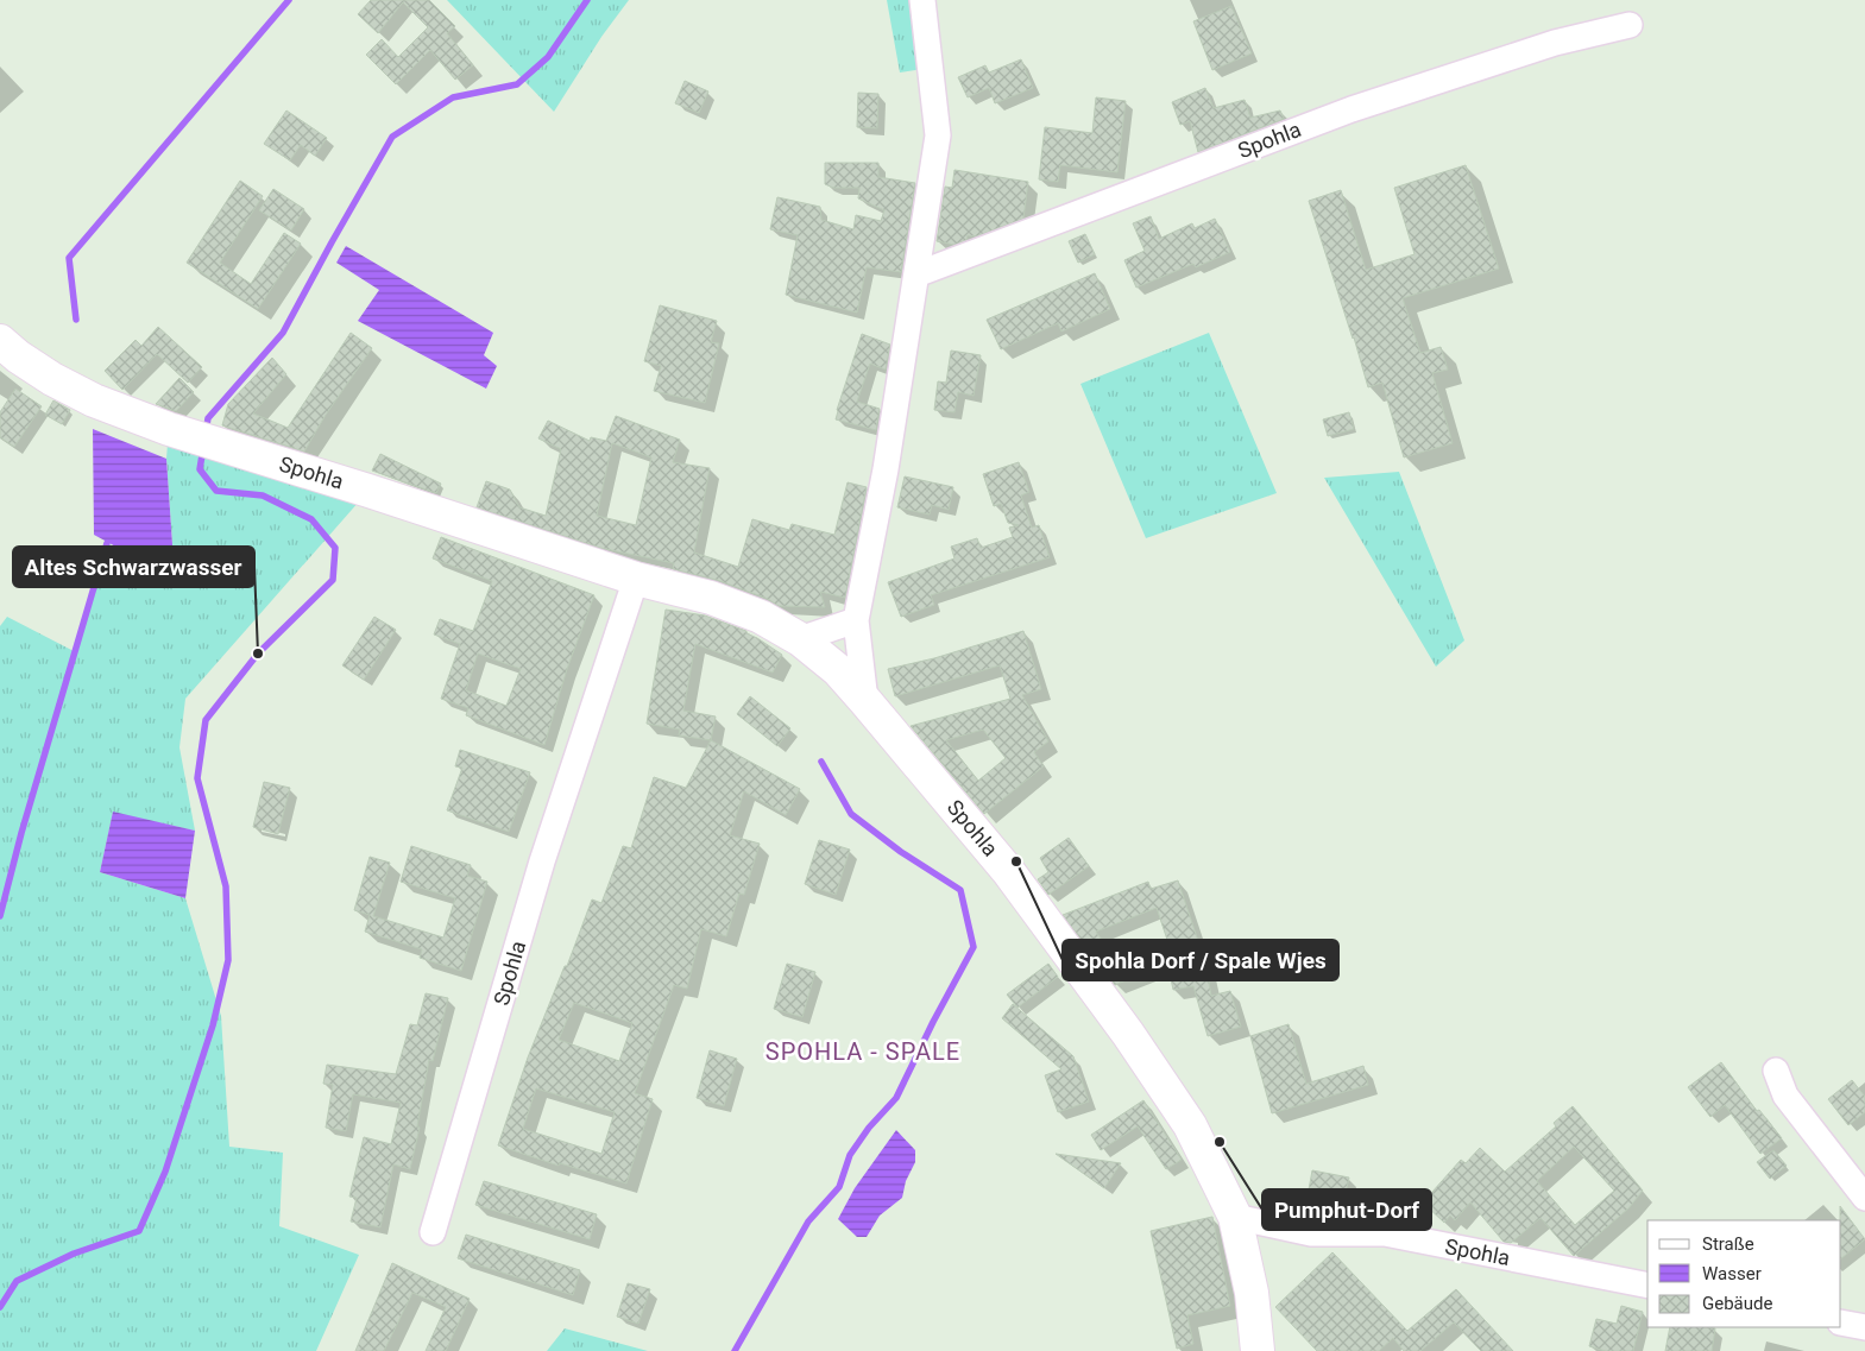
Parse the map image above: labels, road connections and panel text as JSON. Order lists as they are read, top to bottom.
{
  "streets": {
    "street": ["Spohla"]
  },
  "districts": ["SPOHLA - SPALE"],
  "places": ["Altes Schwarzwasser", "Spohla Dorf / Spale Wjes", "Pumphut-Dorf"],
  "legend": ["Straße", "Wasser", "Gebäude"]
}
